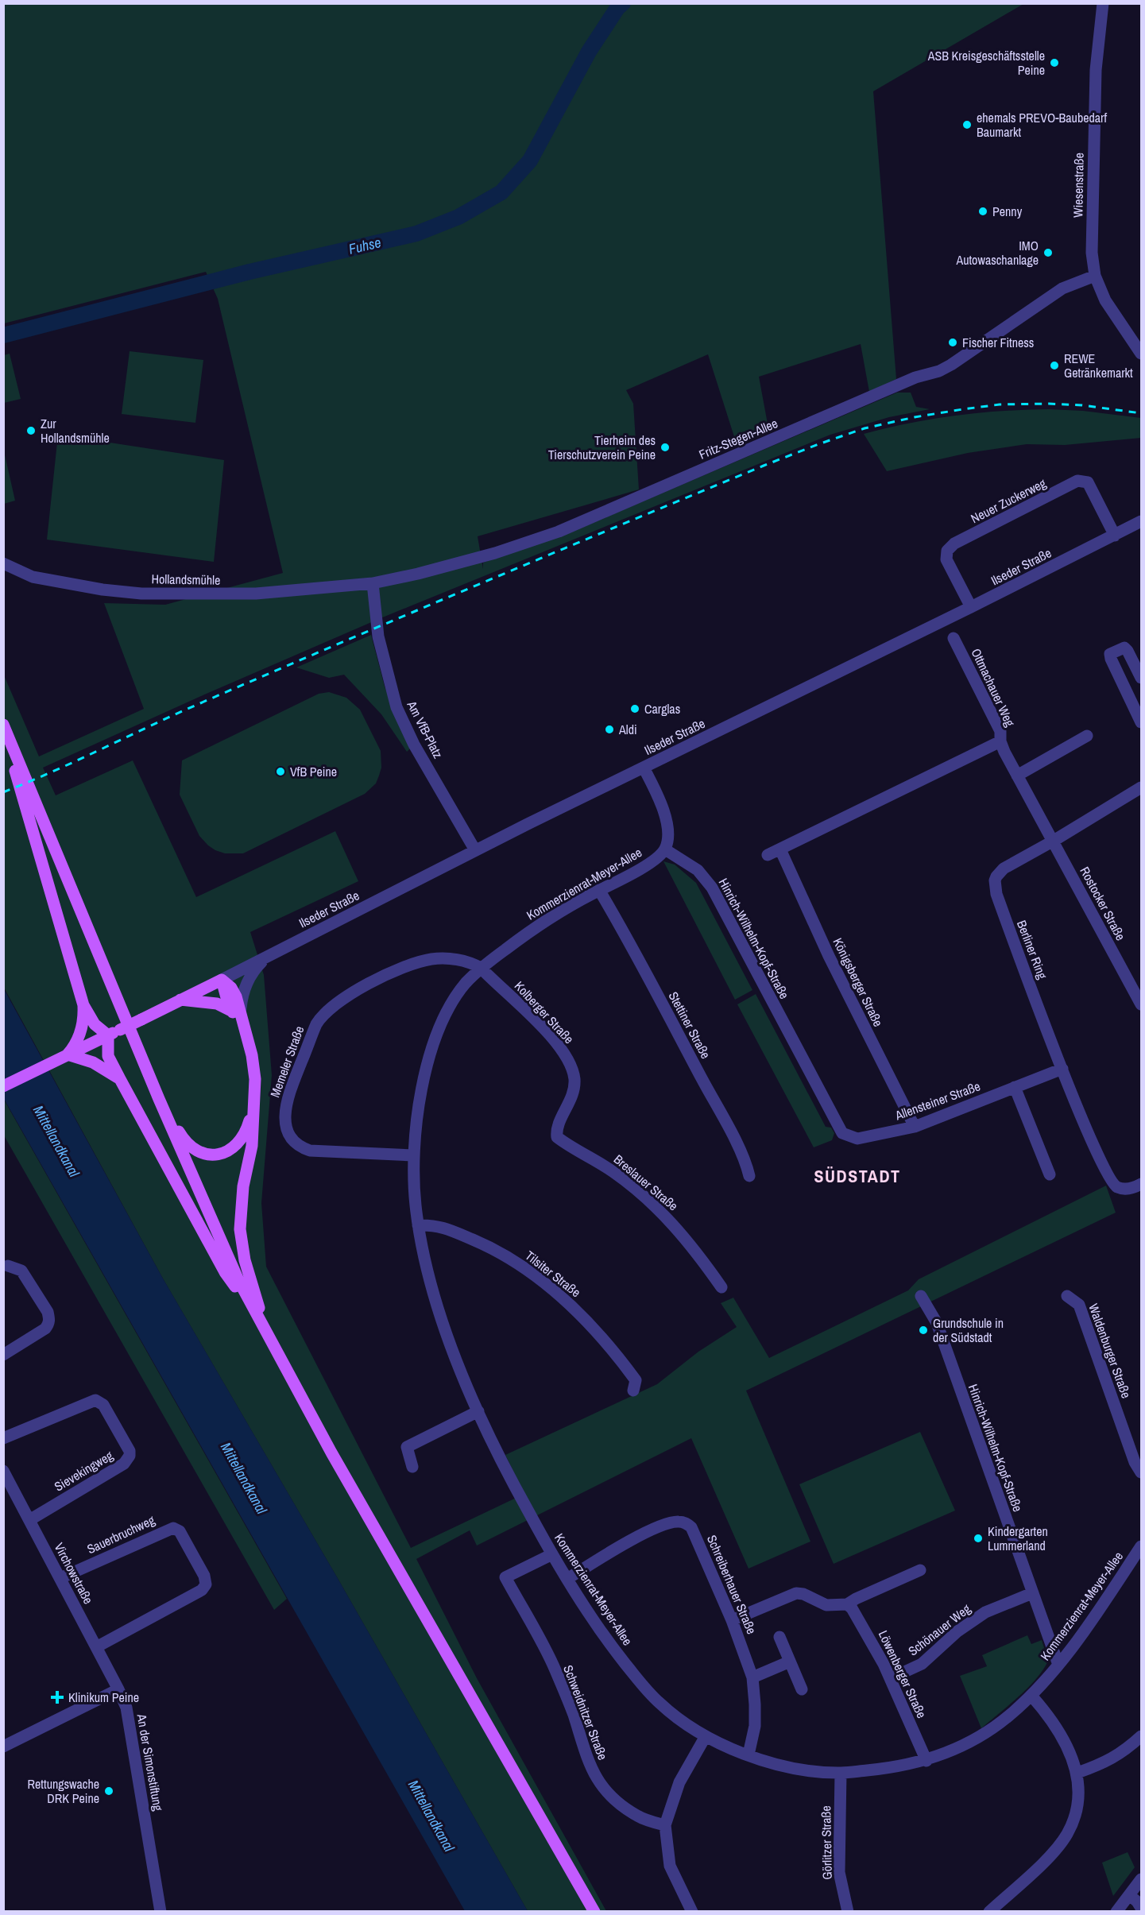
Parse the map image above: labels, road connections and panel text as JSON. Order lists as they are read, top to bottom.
{
  "streets": {
    "street": [
      "Wiesenstraße",
      "Fritz-Stegen-Allee",
      "Neuer Zuckerweg",
      "Ilseder Straße",
      "Hollandsmühle",
      "Ottmachauer Weg",
      "Am VfB-Platz",
      "Kommerzienrat-Meyer-Allee",
      "Rostocker Straße",
      "Hinrich-Wilhelm-Kopf-Straße",
      "Berliner Ring",
      "Königsberger Straße",
      "Kolberger Straße",
      "Stettiner Straße",
      "Memeler Straße",
      "Allensteiner Straße",
      "Breslauer Straße",
      "Tilsiter Straße",
      "Waldenburger Straße",
      "Sievekingweg",
      "Sauerbruchweg",
      "Virchowstraße",
      "Schreiberhauer Straße",
      "Schönauer Weg",
      "Löwenberger Straße",
      "Schweidnitzer Straße",
      "An der Simonstiftung",
      "Görlitzer Straße"
    ]
  },
  "crossings": [
    ["Wiesenstraße", "Fritz-Stegen-Allee"],
    ["Fritz-Stegen-Allee", "Hollandsmühle"],
    ["Fritz-Stegen-Allee", "Am VfB-Platz"],
    ["Neuer Zuckerweg", "Ilseder Straße"],
    ["Ilseder Straße", "Am VfB-Platz"],
    ["Hollandsmühle", "Am VfB-Platz"],
    ["Ottmachauer Weg", "Rostocker Straße"],
    ["Ottmachauer Weg", "Berliner Ring"],
    ["Kommerzienrat-Meyer-Allee", "Hinrich-Wilhelm-Kopf-Straße"],
    ["Kommerzienrat-Meyer-Allee", "Kolberger Straße"],
    ["Kommerzienrat-Meyer-Allee", "Stettiner Straße"],
    ["Kommerzienrat-Meyer-Allee", "Memeler Straße"],
    ["Kommerzienrat-Meyer-Allee", "Tilsiter Straße"],
    ["Kommerzienrat-Meyer-Allee", "Schreiberhauer Straße"],
    ["Kommerzienrat-Meyer-Allee", "Löwenberger Straße"],
    ["Kommerzienrat-Meyer-Allee", "Schweidnitzer Straße"],
    ["Kommerzienrat-Meyer-Allee", "Görlitzer Straße"],
    ["Rostocker Straße", "Berliner Ring"],
    ["Hinrich-Wilhelm-Kopf-Straße", "Allensteiner Straße"],
    ["Hinrich-Wilhelm-Kopf-Straße", "Schönauer Weg"],
    ["Berliner Ring", "Allensteiner Straße"],
    ["Königsberger Straße", "Allensteiner Straße"],
    ["Kolberger Straße", "Memeler Straße"],
    ["Kolberger Straße", "Breslauer Straße"],
    ["Sievekingweg", "Virchowstraße"],
    ["Sauerbruchweg", "Virchowstraße"],
    ["Virchowstraße", "An der Simonstiftung"],
    ["Schönauer Weg", "Löwenberger Straße"]
  ],
  "districts": ["SÜDSTADT"],
  "water": ["Fuhse", "Mittellandkanal"],
  "places": {
    "other": [
      "ASB Kreisgeschäftsstelle Peine",
      "ehemals PREVO-Baubedarf Baumarkt",
      "Penny",
      "IMO Autowaschanlage",
      "Fischer Fitness",
      "REWE Getränkemarkt",
      "Zur Hollandsmühle",
      "Tierheim des Tierschutzverein Peine",
      "Carglas",
      "Aldi",
      "VfB Peine",
      "Grundschule in der Südstadt",
      "Kindergarten Lummerland",
      "Rettungswache DRK Peine"
    ],
    "health": ["Klinikum Peine"]
  }
}
